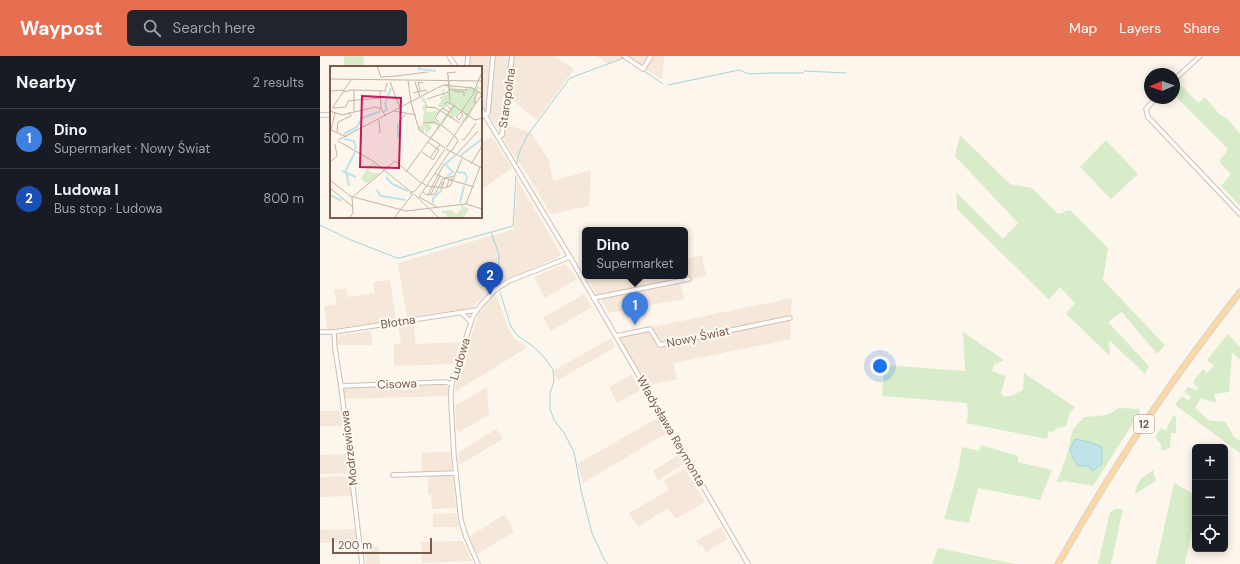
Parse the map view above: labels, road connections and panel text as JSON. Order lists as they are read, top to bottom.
{
  "streets": {
    "main road": ["12"],
    "street": [
      "Staropolna",
      "Błotna",
      "Nowy Świat",
      "Ludowa",
      "Cisowa",
      "Władysława Reymonta",
      "Modrzewiowa"
    ]
  },
  "crossings": [
    ["Staropolna", "Władysława Reymonta"],
    ["Błotna", "Ludowa"],
    ["Błotna", "Modrzewiowa"],
    ["Nowy Świat", "Władysława Reymonta"],
    ["Ludowa", "Cisowa"],
    ["Ludowa", "Władysława Reymonta"],
    ["Cisowa", "Modrzewiowa"]
  ],
  "scale_bar": "200 m",
  "north": "left",
  "page": {
    "header": "Waypost",
    "search": "Search here",
    "nav": ["Map", "Layers", "Share"],
    "heading": ["Nearby", "2 results"],
    "list": [
      {
        "mark": "1",
        "name": "Dino",
        "note": "Supermarket · Nowy Świat",
        "value": "500 m"
      },
      {
        "mark": "2",
        "name": "Ludowa I",
        "note": "Bus stop · Ludowa",
        "value": "800 m"
      }
    ],
    "popup": ["Dino", "Supermarket"],
    "pins": ["2", "1"],
    "map_buttons": ["+", "−"],
    "scale": "200 m"
  }
}
